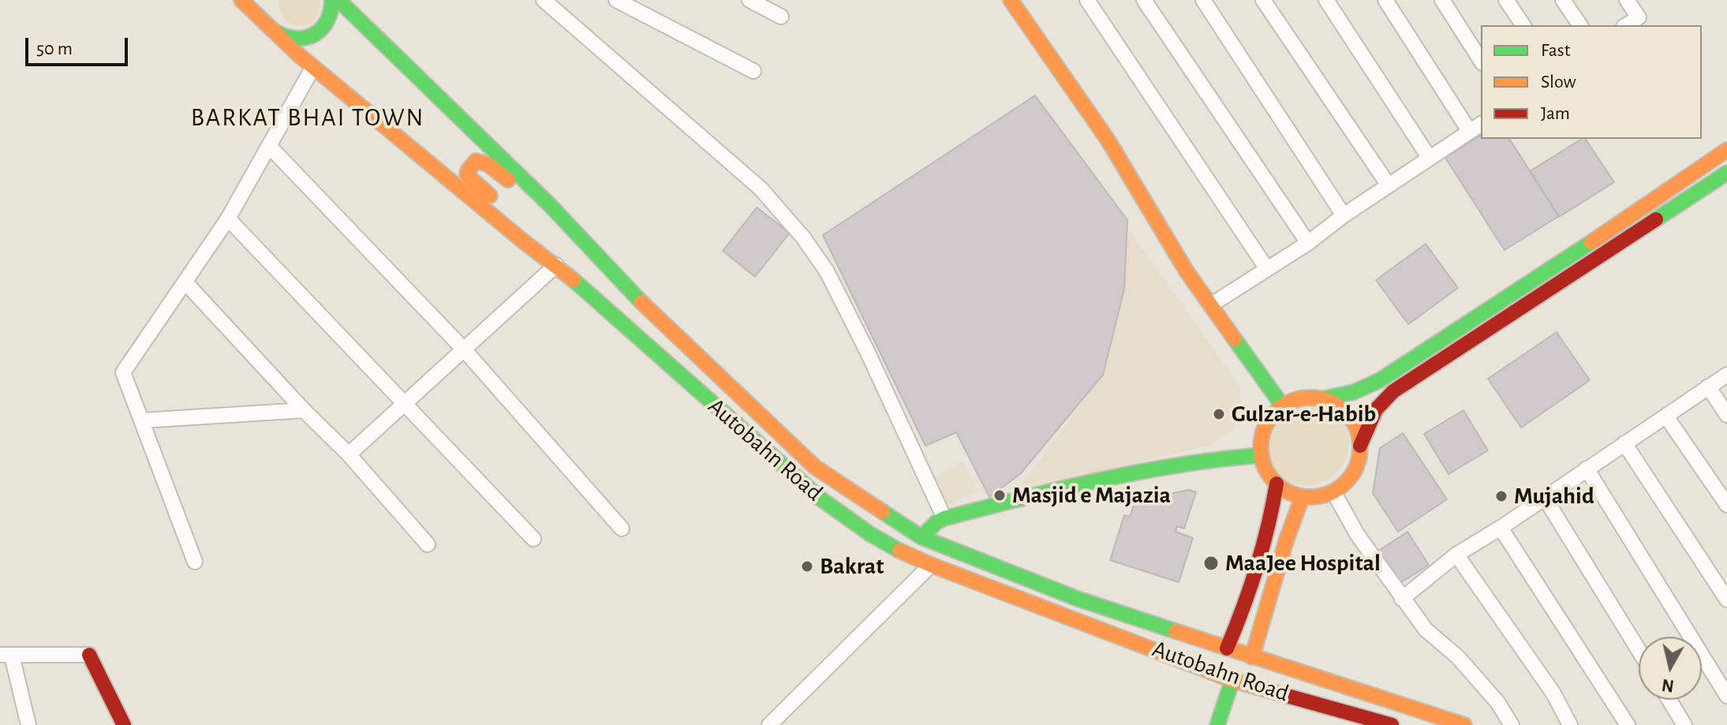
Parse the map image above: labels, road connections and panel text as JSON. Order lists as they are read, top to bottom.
{
  "streets": {
    "main road": ["Autobahn Road"]
  },
  "districts": ["BARKAT BHAI TOWN"],
  "places": [
    "Gulzar-e-Habib",
    "Masjid e Majazia",
    "Mujahid",
    "MaaJee Hospital",
    "Bakrat"
  ],
  "legend": ["Fast", "Slow", "Jam"],
  "scale_bar": "50 m",
  "north": "bottom"
}
